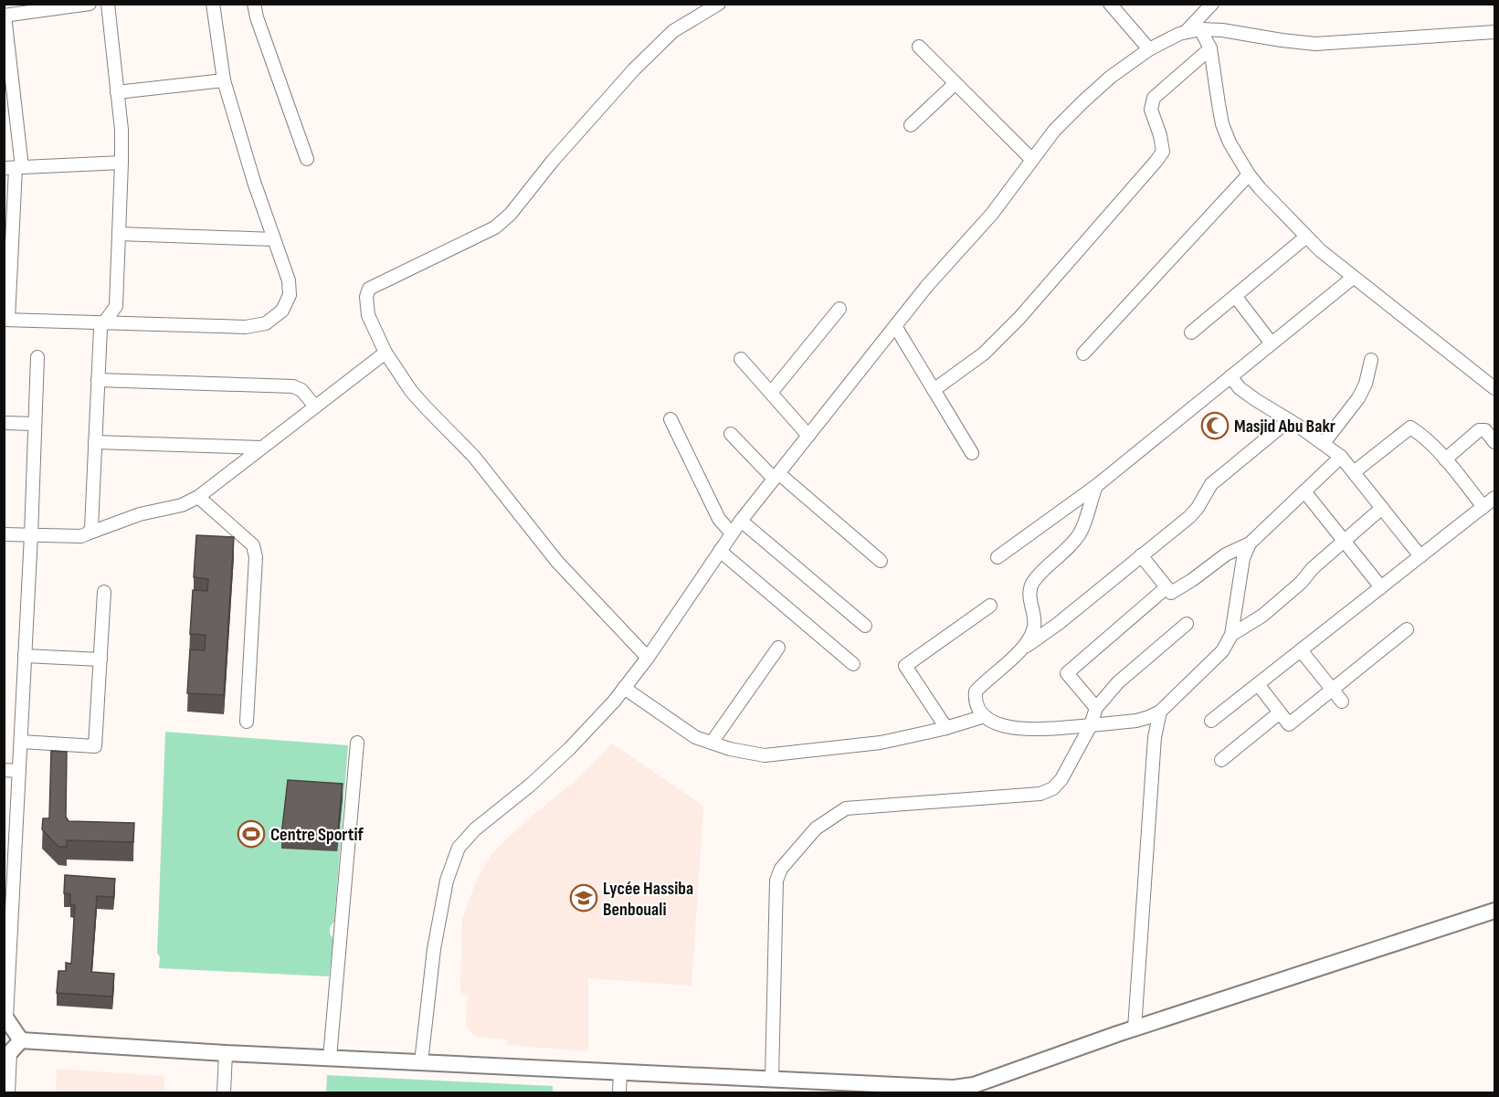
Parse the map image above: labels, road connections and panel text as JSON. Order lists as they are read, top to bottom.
{
  "places": {
    "mosque": ["Masjid Abu Bakr"],
    "sports": ["Centre Sportif"],
    "school or university": ["Lycée Hassiba Benbouali"]
  }
}
